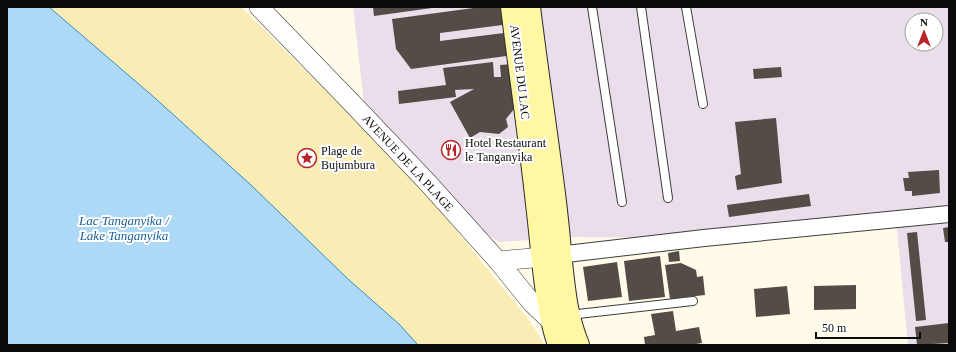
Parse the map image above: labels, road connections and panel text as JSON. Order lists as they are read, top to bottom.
{
  "streets": {
    "main road": ["AVENUE DU LAC", "AVENUE DE LA PLAGE"]
  },
  "crossings": [
    ["AVENUE DU LAC", "AVENUE DE LA PLAGE"]
  ],
  "water": ["Lac Tanganyika / Lake Tanganyika"],
  "places": {
    "restaurant": ["Hotel Restaurant le Tanganyika"],
    "place": ["Plage de Bujumbura"]
  },
  "scale_bar": "50 m",
  "north": "top"
}
